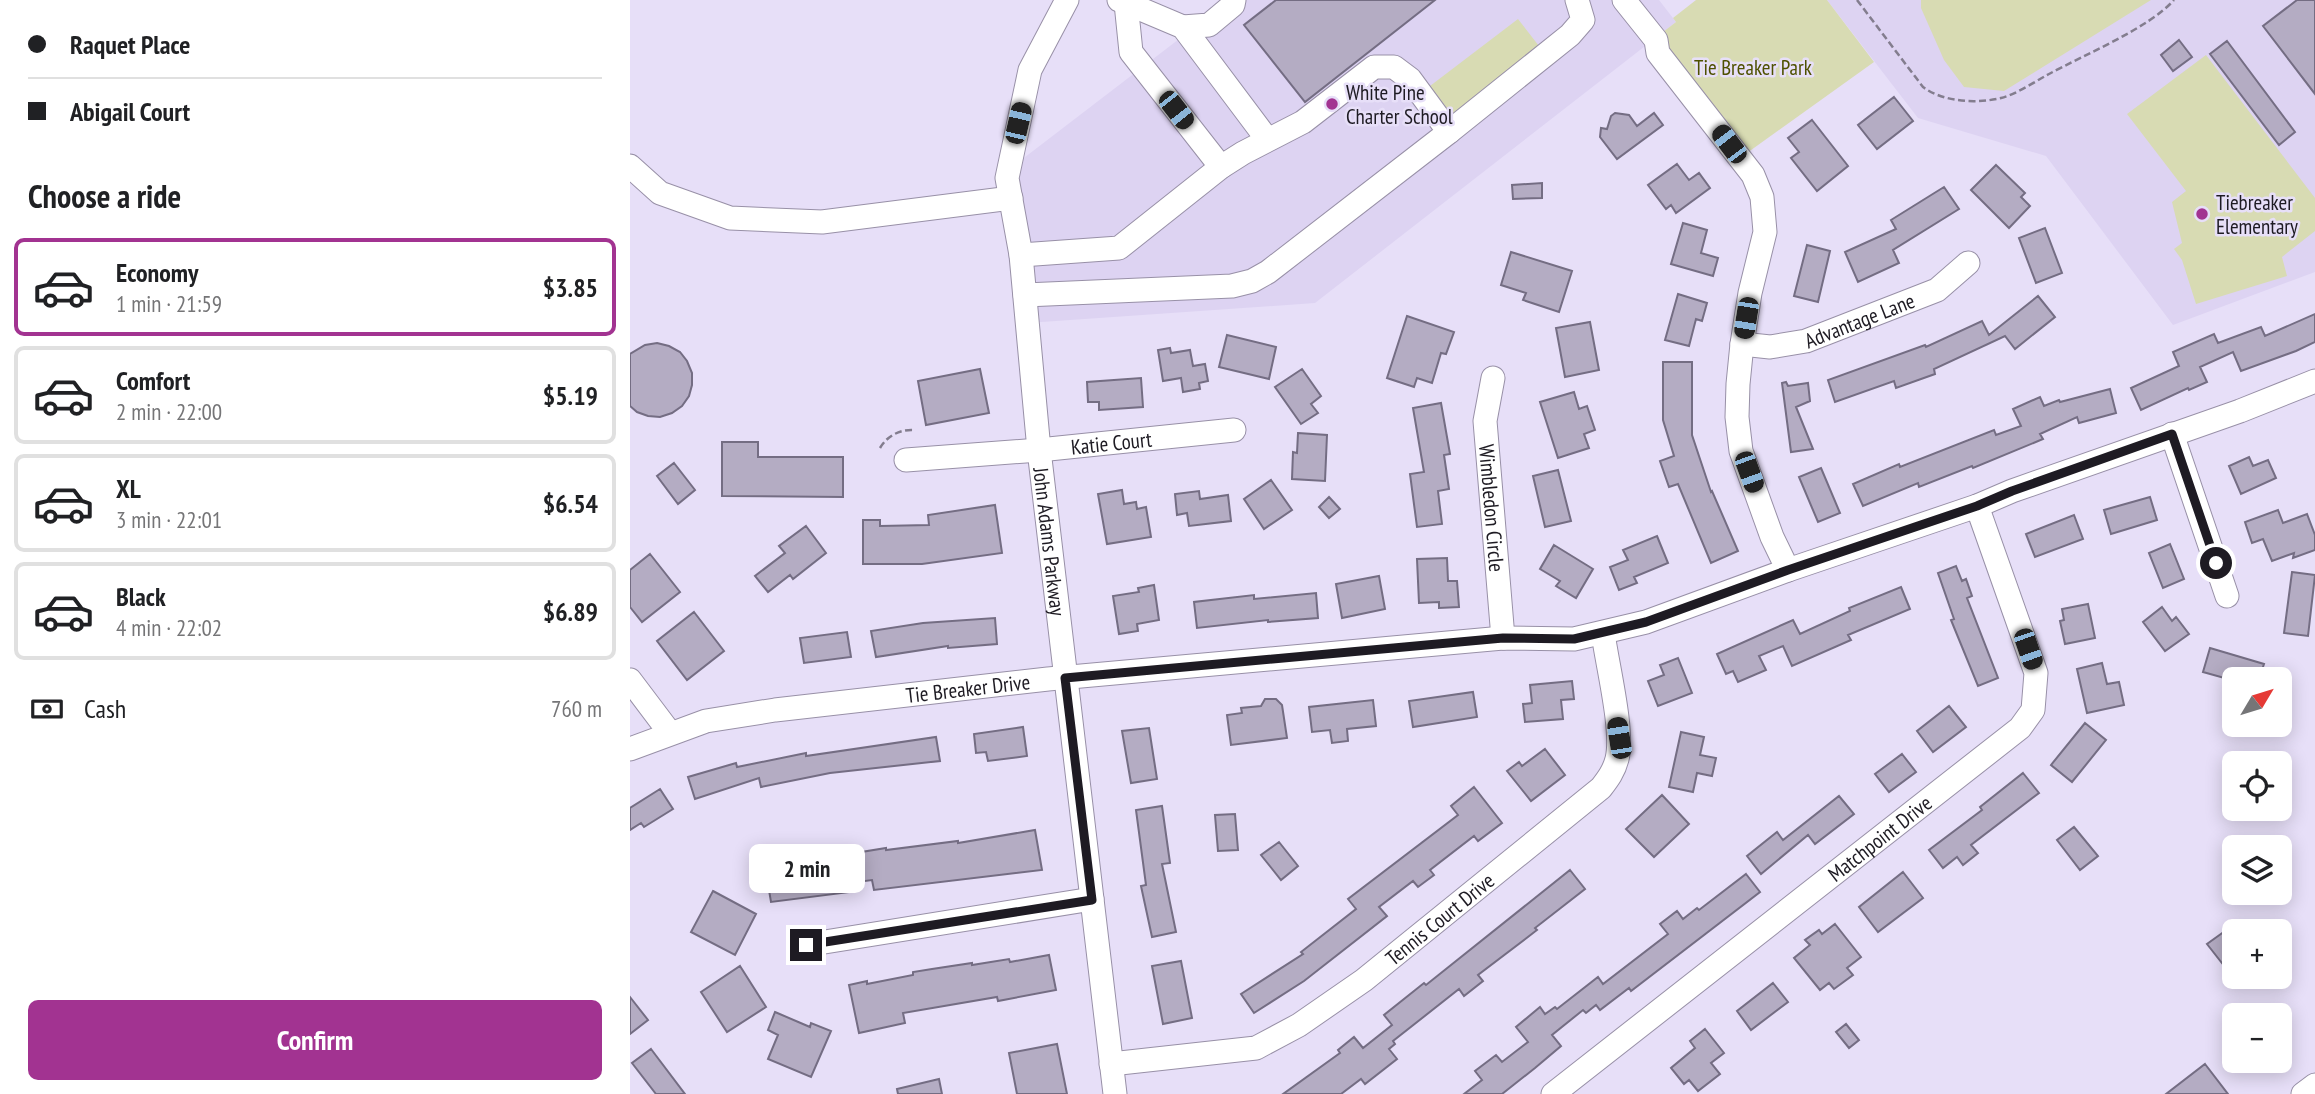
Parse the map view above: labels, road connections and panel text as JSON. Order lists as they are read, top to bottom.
{
  "streets": {
    "street": [
      "Advantage Lane",
      "Katie Court",
      "Wimbledon Circle",
      "John Adams Parkway",
      "Tie Breaker Drive",
      "Matchpoint Drive",
      "Tennis Court Drive"
    ]
  },
  "crossings": [
    ["Katie Court", "John Adams Parkway"],
    ["Wimbledon Circle", "Tie Breaker Drive"],
    ["John Adams Parkway", "Tie Breaker Drive"],
    ["John Adams Parkway", "Tennis Court Drive"],
    ["Tie Breaker Drive", "Matchpoint Drive"],
    ["Tie Breaker Drive", "Tennis Court Drive"]
  ],
  "parks": ["Tie Breaker Park"],
  "places": ["White Pine Charter School", "Tiebreaker Elementary"],
  "north": "top right",
  "page": {
    "banner": ["Raquet Place", "Abigail Court"],
    "heading": "Choose a ride",
    "list": [
      {
        "name": "Economy",
        "note": "1 min · 21:59",
        "value": "$3.85"
      },
      {
        "name": "Comfort",
        "note": "2 min · 22:00",
        "value": "$5.19"
      },
      {
        "name": "XL",
        "note": "3 min · 22:01",
        "value": "$6.54"
      },
      {
        "name": "Black",
        "note": "4 min · 22:02",
        "value": "$6.89"
      }
    ],
    "map_buttons": ["+", "−"],
    "pay": ["Cash", "760 m"],
    "bubble": "2 min",
    "buttons": "Confirm"
  }
}
